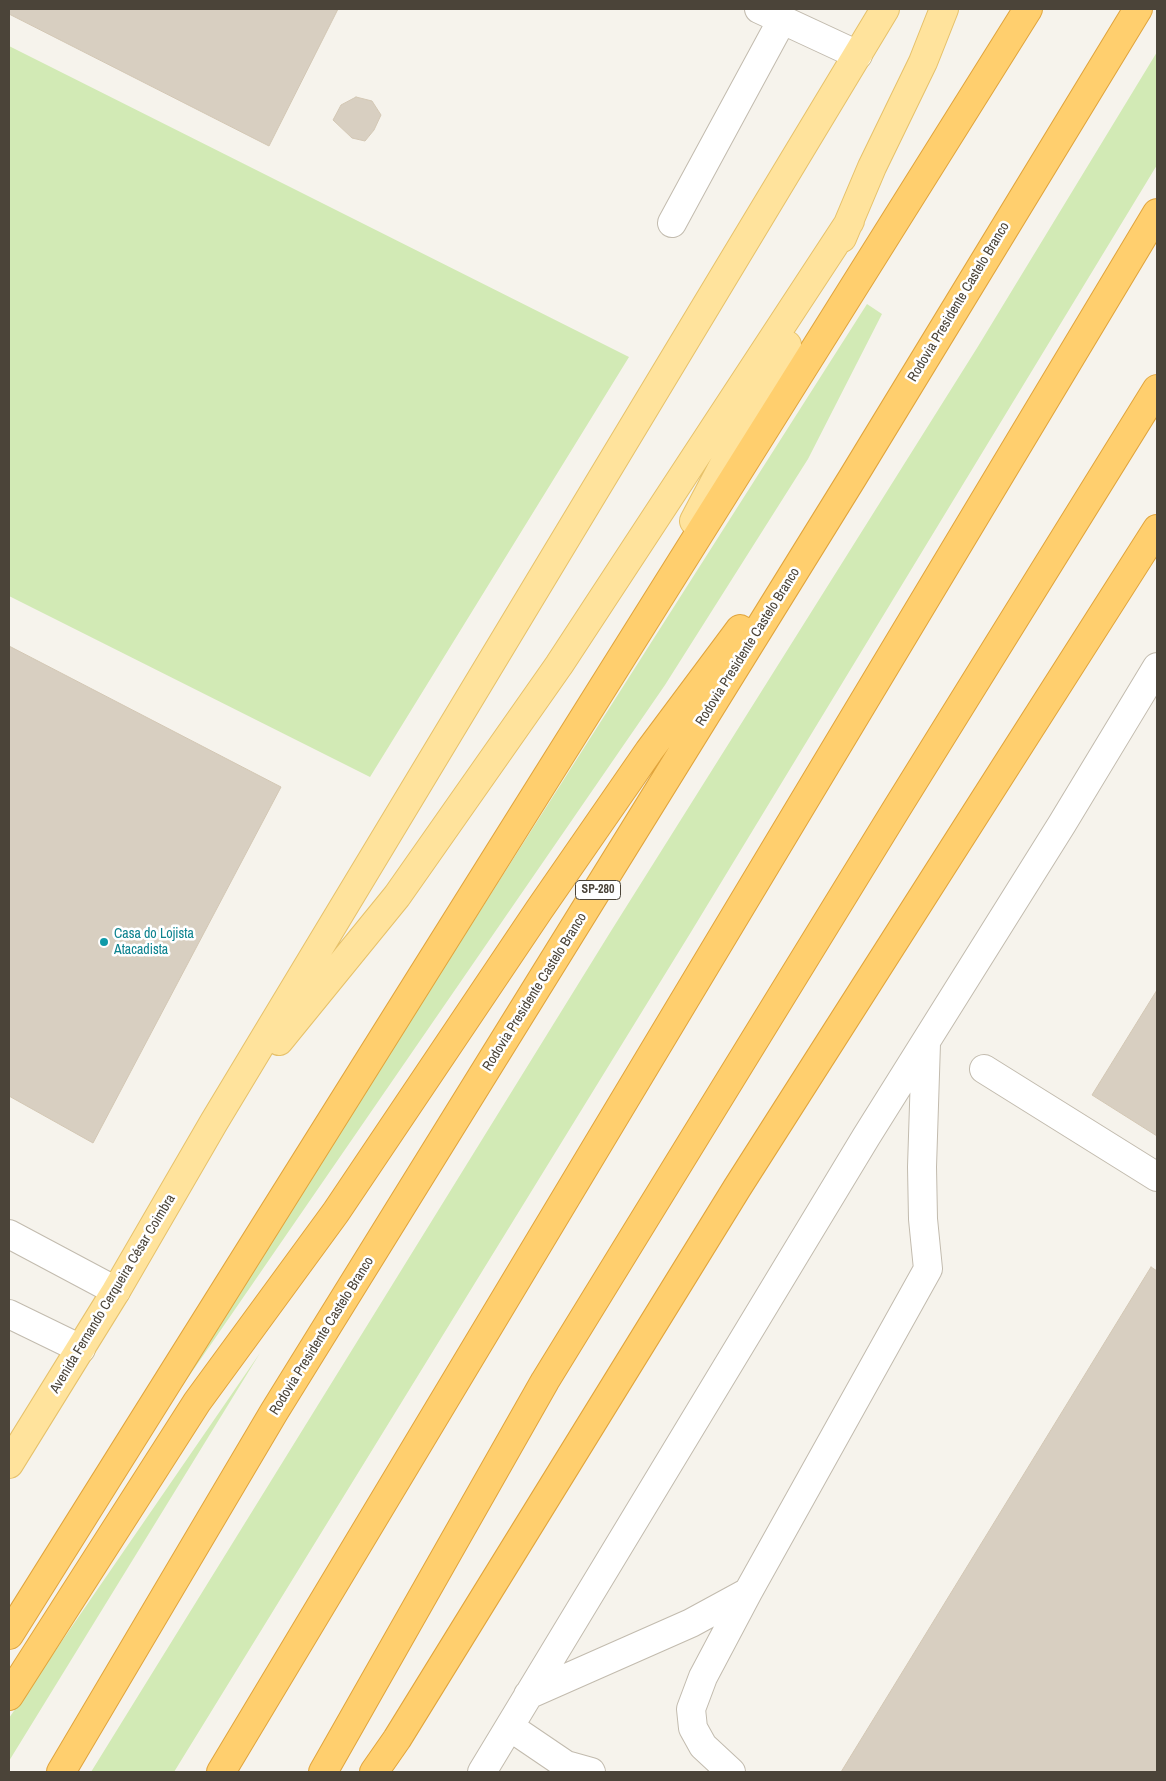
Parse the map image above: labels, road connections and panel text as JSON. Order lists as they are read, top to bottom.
{
  "streets": {
    "highway": ["Rodovia Presidente Castelo Branco", "SP-280"],
    "main road": ["Avenida Fernando Cerqueira César Coimbra"]
  },
  "places": ["Casa do Lojista Atacadista"]
}
